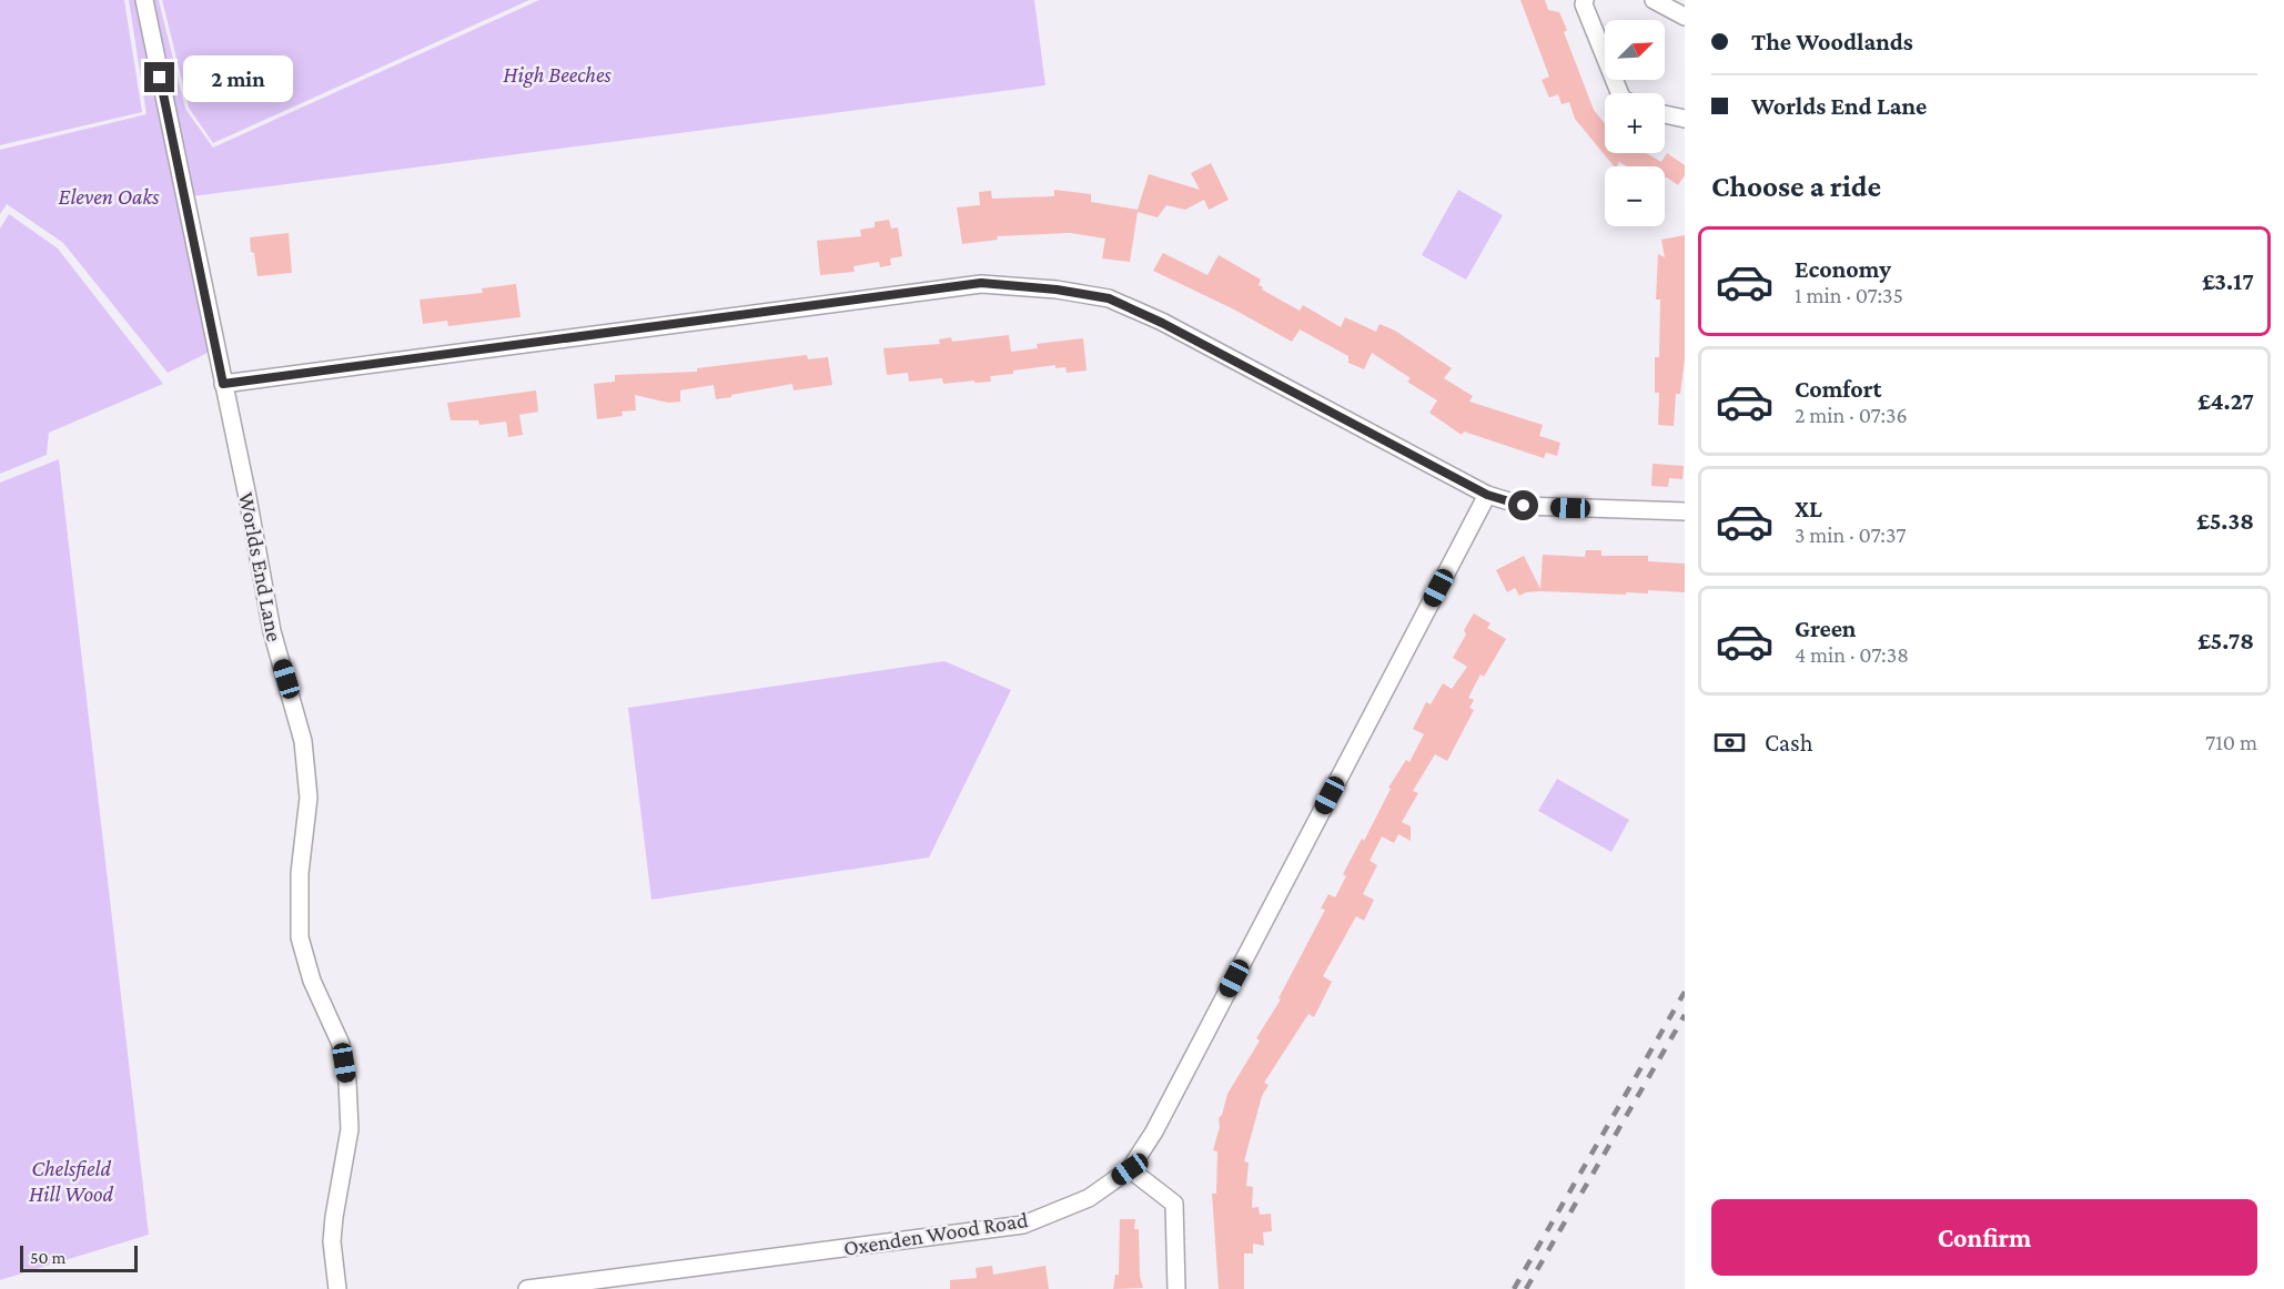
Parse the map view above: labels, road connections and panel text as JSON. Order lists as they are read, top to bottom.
{
  "streets": {
    "street": ["Worlds End Lane", "Oxenden Wood Road"]
  },
  "parks": ["High Beeches", "Eleven Oaks", "Chelsfield Hill Wood"],
  "scale_bar": "50 m",
  "north": "top right",
  "page": {
    "banner": ["The Woodlands", "Worlds End Lane"],
    "map_buttons": ["+", "−"],
    "bubble": "2 min",
    "heading": "Choose a ride",
    "list": [
      {
        "name": "Economy",
        "note": "1 min · 07:35",
        "value": "£3.17"
      },
      {
        "name": "Comfort",
        "note": "2 min · 07:36",
        "value": "£4.27"
      },
      {
        "name": "XL",
        "note": "3 min · 07:37",
        "value": "£5.38"
      },
      {
        "name": "Green",
        "note": "4 min · 07:38",
        "value": "£5.78"
      }
    ],
    "pay": ["Cash", "710 m"],
    "buttons": "Confirm",
    "scale": "50 m"
  }
}
